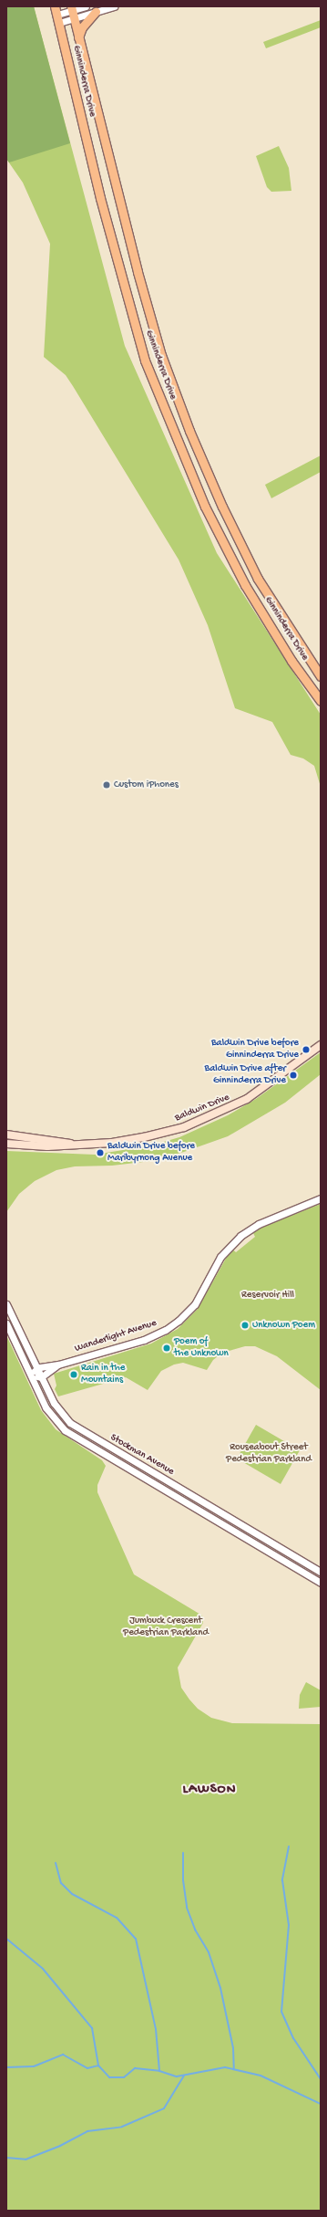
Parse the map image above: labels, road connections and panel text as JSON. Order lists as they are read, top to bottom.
{
  "streets": {
    "main road": ["Ginninderra Drive", "Baldwin Drive"],
    "street": ["Wanderlight Avenue", "Stockman Avenue"]
  },
  "crossings": [
    ["Wanderlight Avenue", "Stockman Avenue"]
  ],
  "districts": ["LAWSON"],
  "parks": ["Reservoir Hill", "Rouseabout Street Pedestrian Parkland", "Jumbuck Crescent Pedestrian Parkland"],
  "places": [
    "Custom iPhones",
    "Baldwin Drive before Ginninderra Drive",
    "Baldwin Drive after Ginninderra Drive",
    "Baldwin Drive before Maribyrnong Avenue",
    "Unknown Poem",
    "Poem of the Unknown",
    "Rain in the Mountains"
  ]
}
